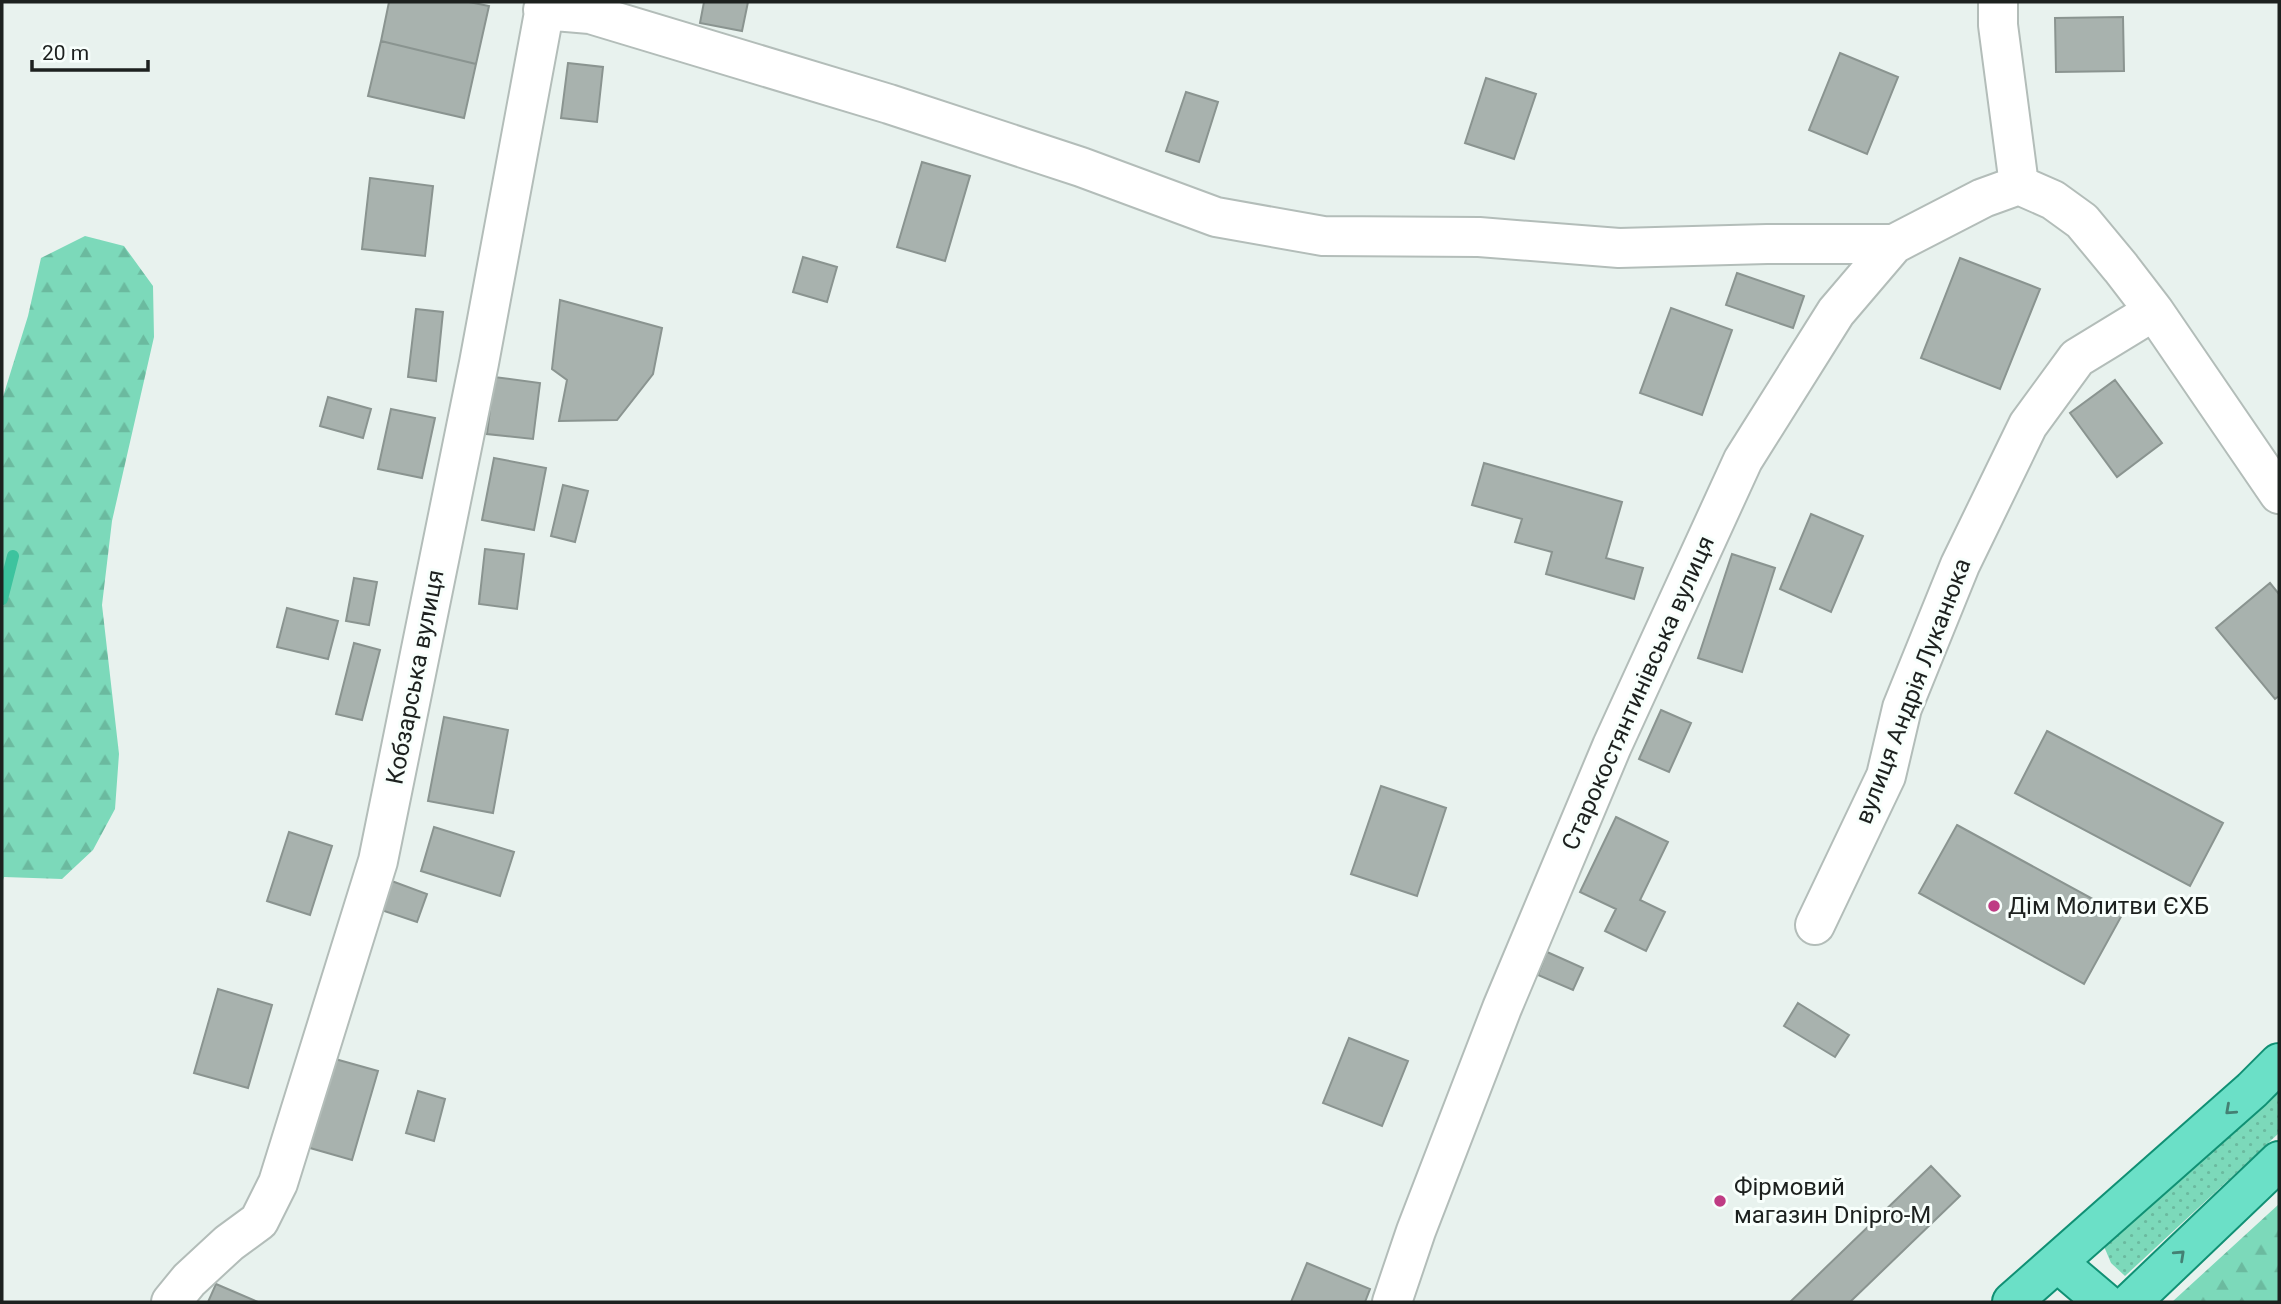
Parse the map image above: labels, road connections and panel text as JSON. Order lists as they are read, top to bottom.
{
  "streets": {
    "street": ["Кобзарська вулиця", "вулиця Андрія Луканюка", "Старокостянтинівська вулиця"]
  },
  "places": ["Дім Молитви ЄХБ", "Фірмовий магазин Dnipro-M"],
  "scale_bar": "20 m"
}
